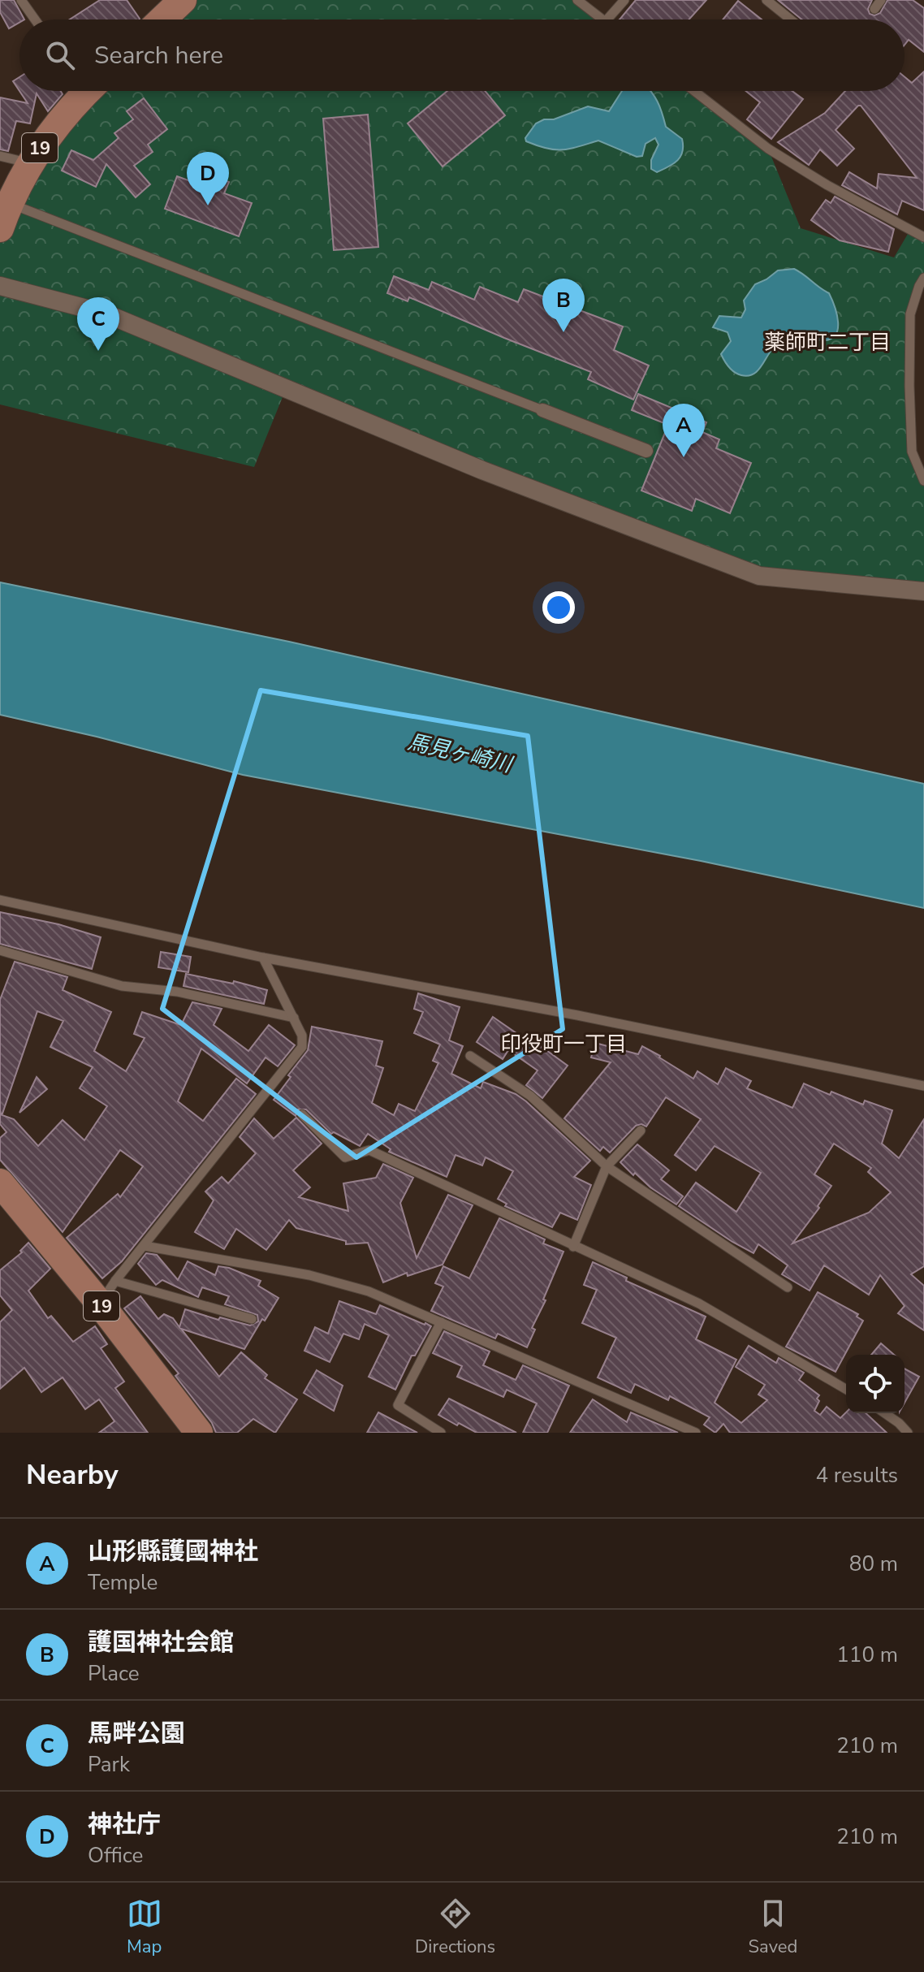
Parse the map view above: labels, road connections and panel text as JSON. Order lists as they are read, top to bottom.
{
  "streets": {
    "main road": ["19"]
  },
  "districts": ["薬師町二丁目", "印役町一丁目"],
  "water": ["馬見ヶ崎川"],
  "page": {
    "search": "Search here",
    "pins": [
      "D",
      "B",
      "C",
      "A"
    ],
    "heading": ["Nearby", "4 results"],
    "list": [
      {
        "mark": "A",
        "name": "山形縣護國神社",
        "note": "Temple",
        "value": "80 m"
      },
      {
        "mark": "B",
        "name": "護国神社会館",
        "note": "Place",
        "value": "110 m"
      },
      {
        "mark": "C",
        "name": "馬畔公園",
        "note": "Park",
        "value": "210 m"
      },
      {
        "mark": "D",
        "name": "神社庁",
        "note": "Office",
        "value": "210 m"
      }
    ],
    "nav": ["Map", "Directions", "Saved"]
  }
}
